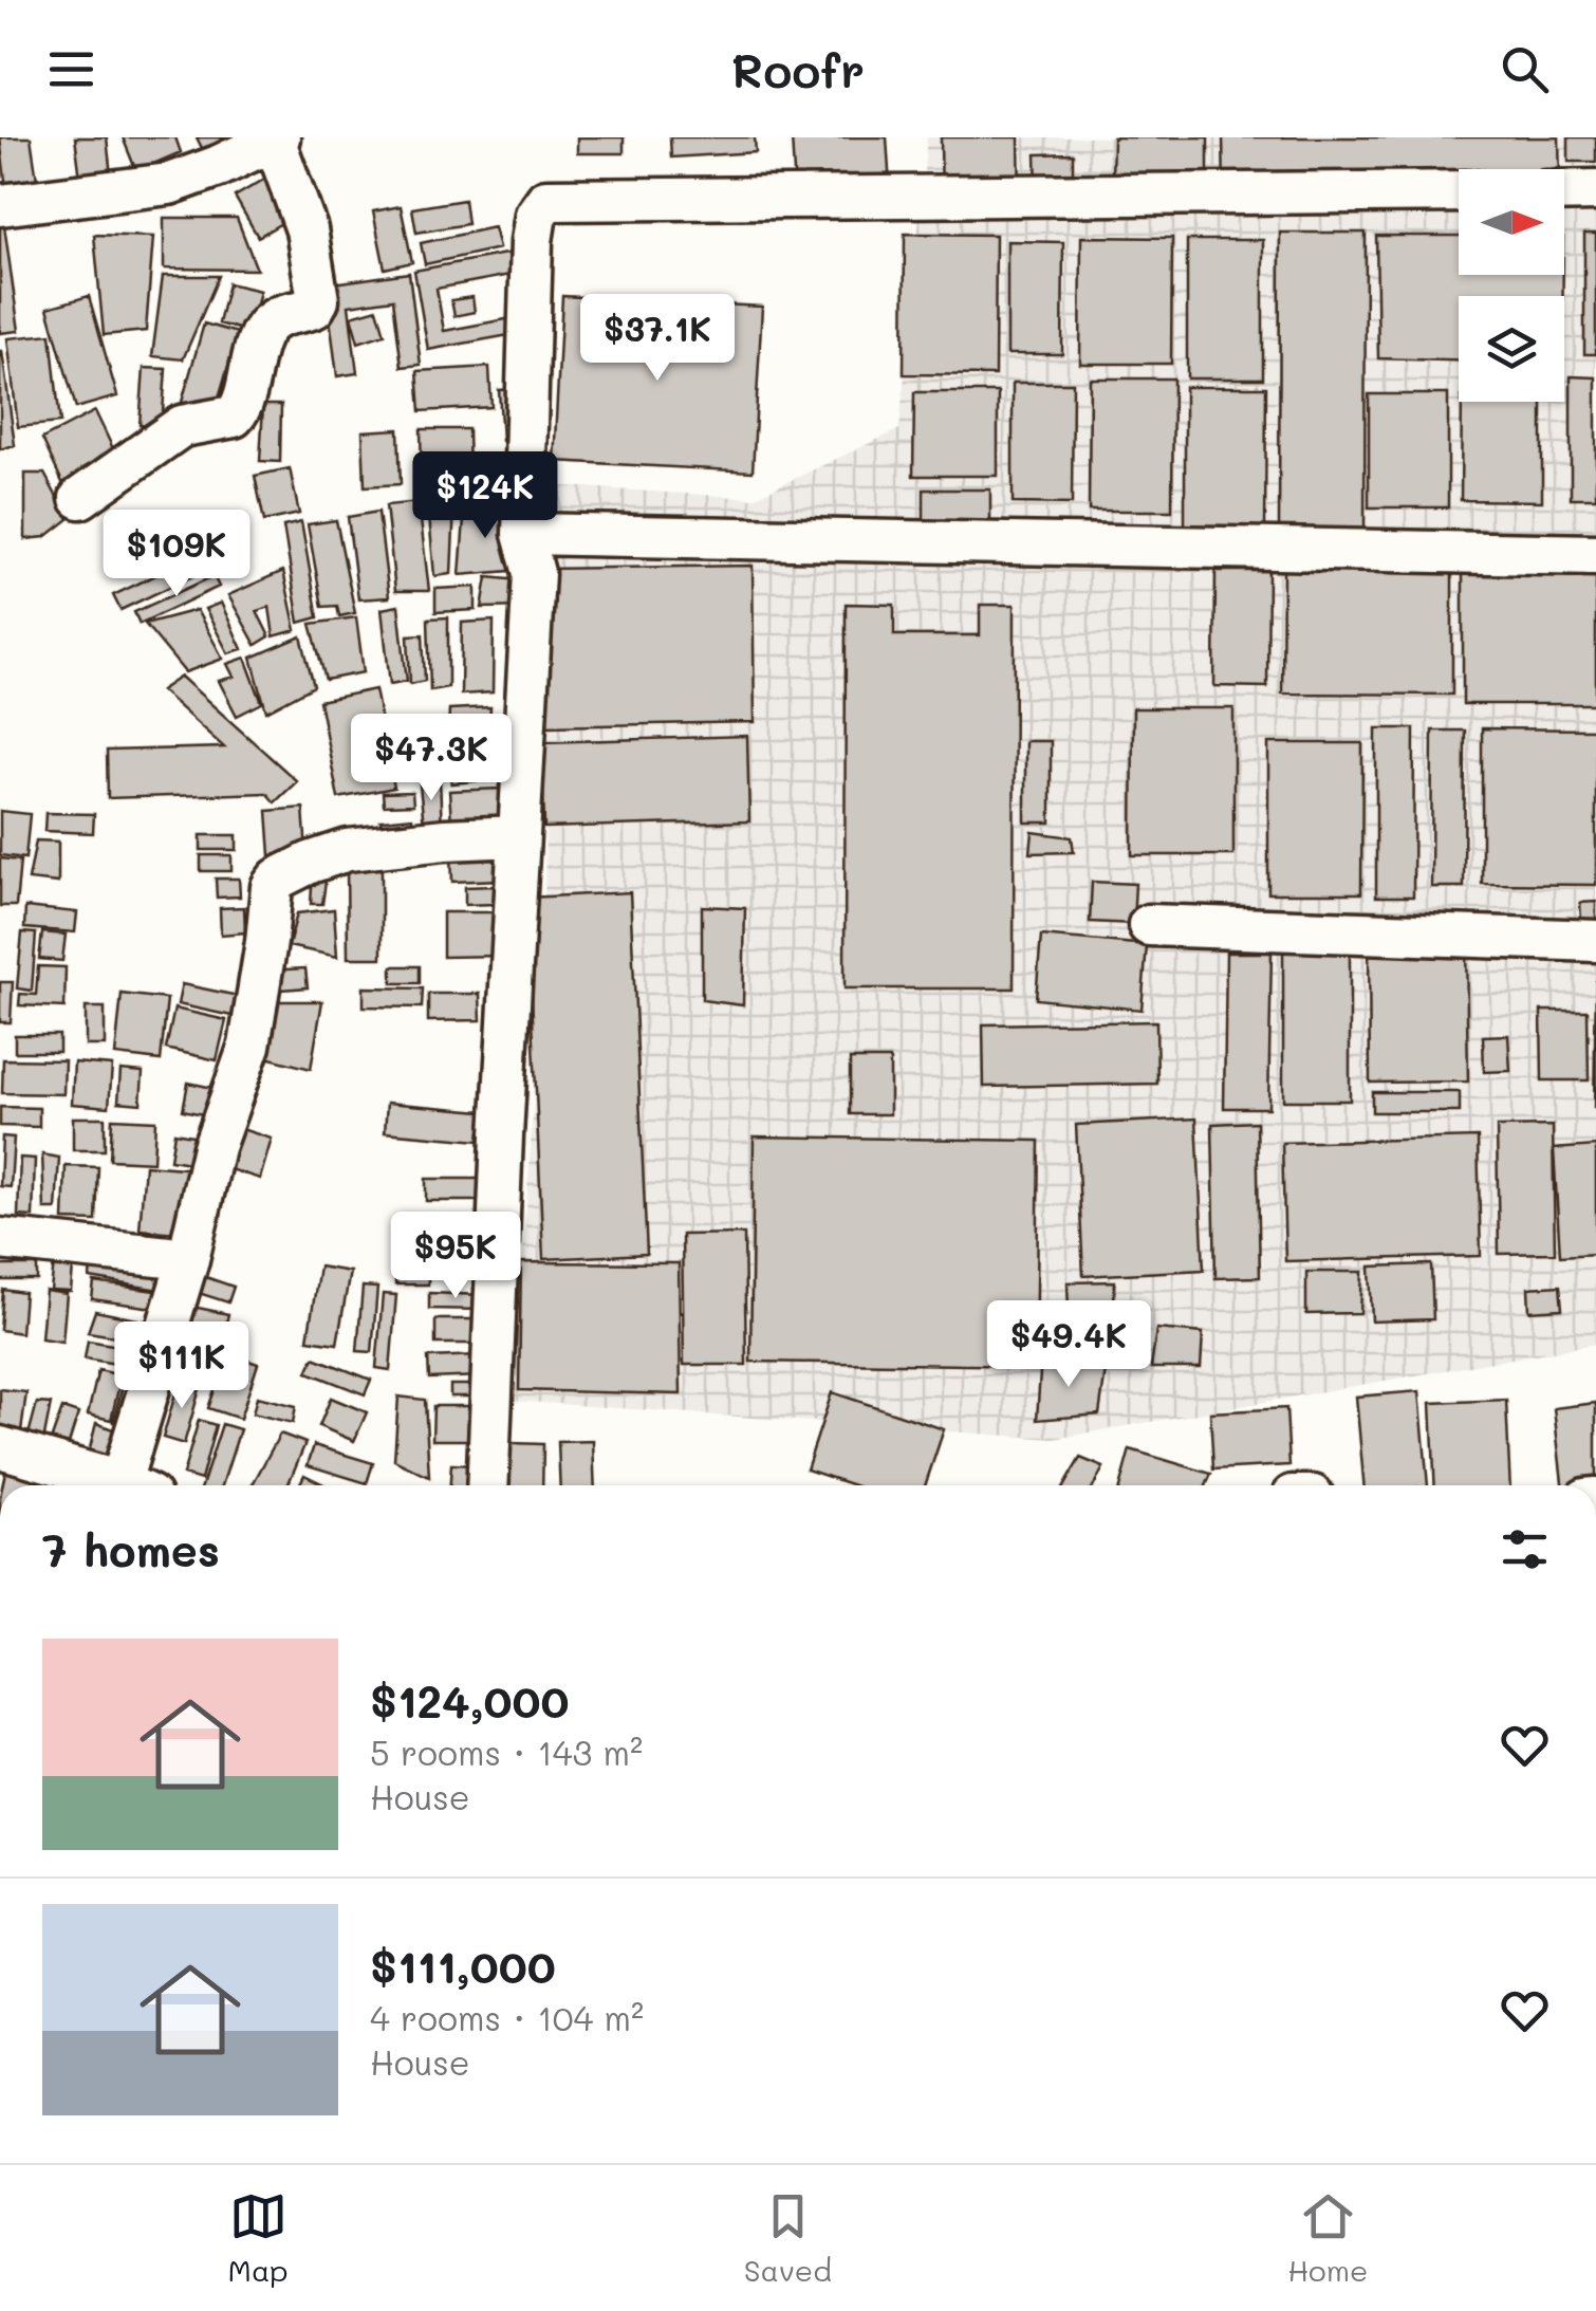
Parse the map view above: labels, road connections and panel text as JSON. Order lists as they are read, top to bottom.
{
  "north": "right",
  "page": {
    "header": "Roofr",
    "price": [
      "$37.1K",
      "$124K",
      "$109K",
      "$47.3K",
      "$95K",
      "$49.4K",
      "$111K"
    ],
    "heading": "7 homes",
    "list": [
      {
        "name": "$124,000",
        "note": "5 rooms · 143 m² · House"
      },
      {
        "name": "$111,000",
        "note": "4 rooms · 104 m² · House"
      }
    ],
    "tabs": ["Map", "Saved", "Home"]
  }
}
